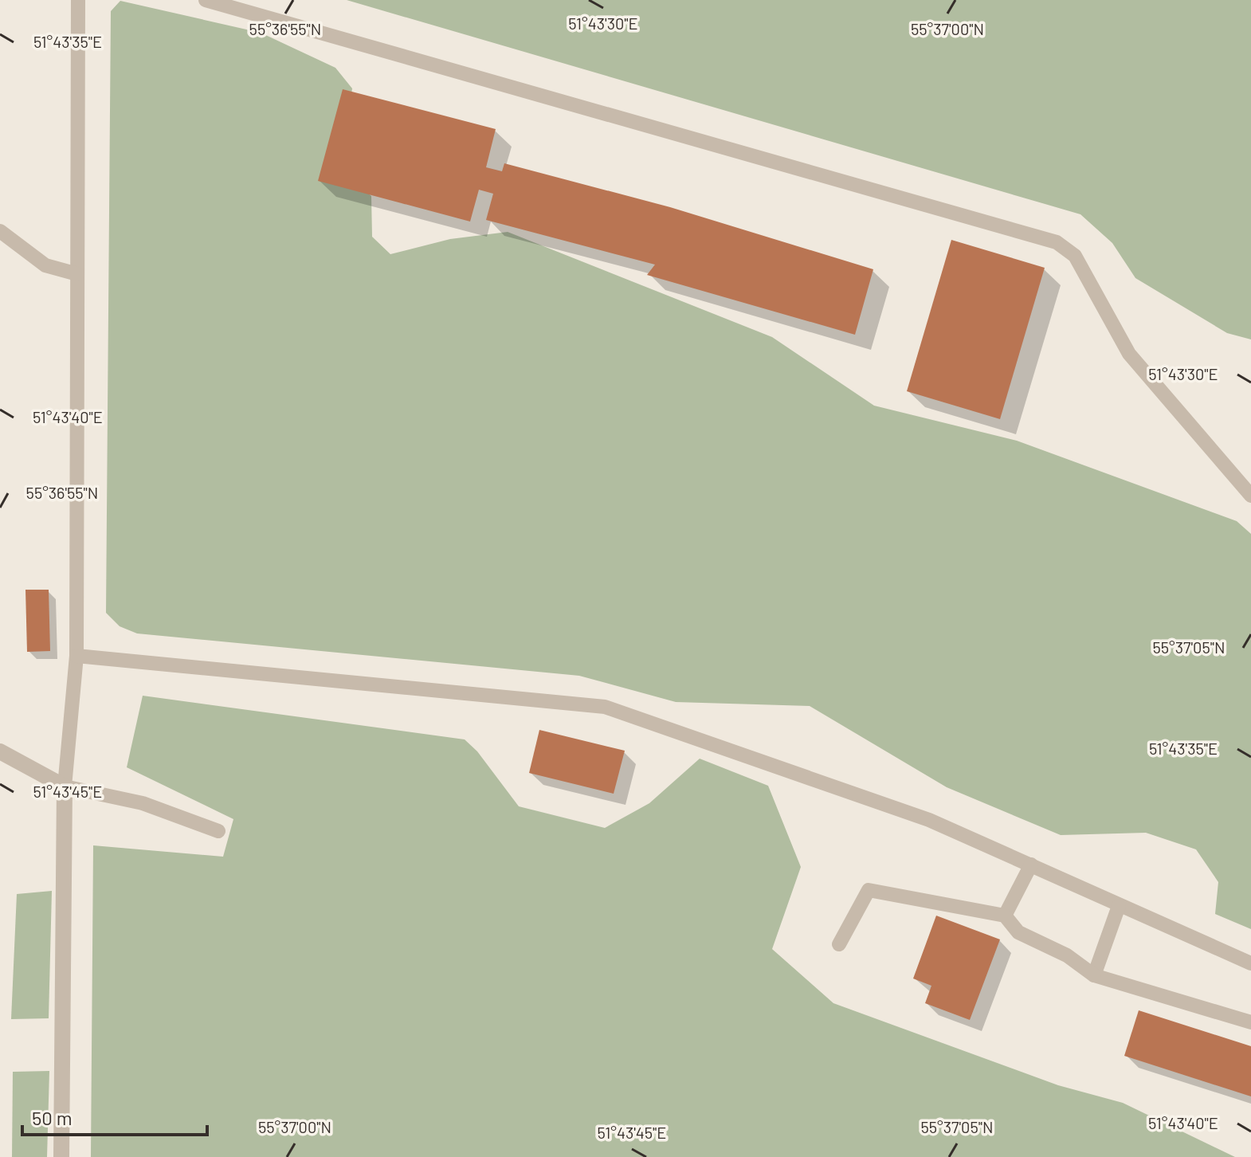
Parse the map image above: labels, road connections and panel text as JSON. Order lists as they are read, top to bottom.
{
  "scale_bar": "50 m",
  "coordinates": [
    "51°43'30\"E",
    "55°36'55\"N",
    "55°37'00\"N",
    "51°43'35\"E",
    "51°43'40\"E",
    "55°37'05\"N",
    "51°43'45\"E"
  ]
}
